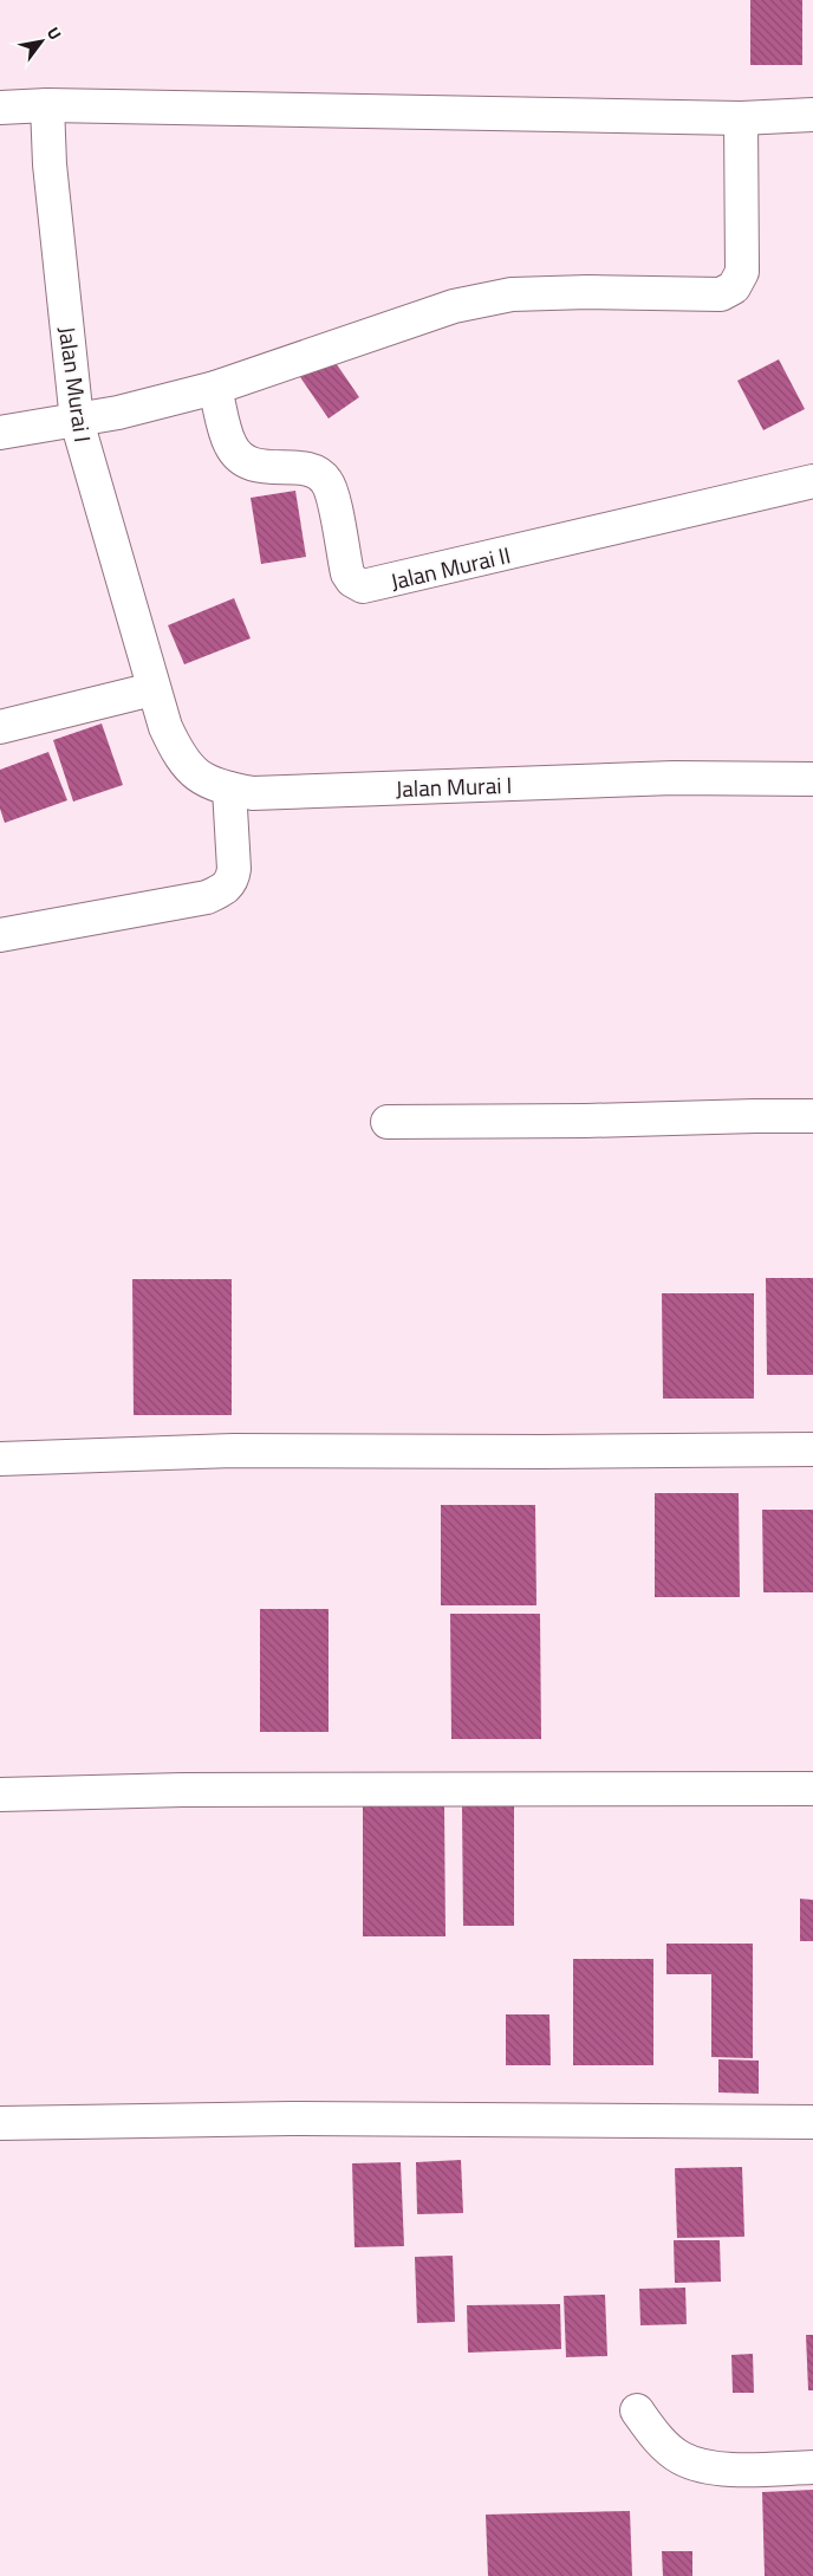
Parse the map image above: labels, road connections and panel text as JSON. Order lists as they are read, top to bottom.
{
  "streets": {
    "street": ["Jalan Murai I", "Jalan Murai II"]
  },
  "north": "top right"
}
